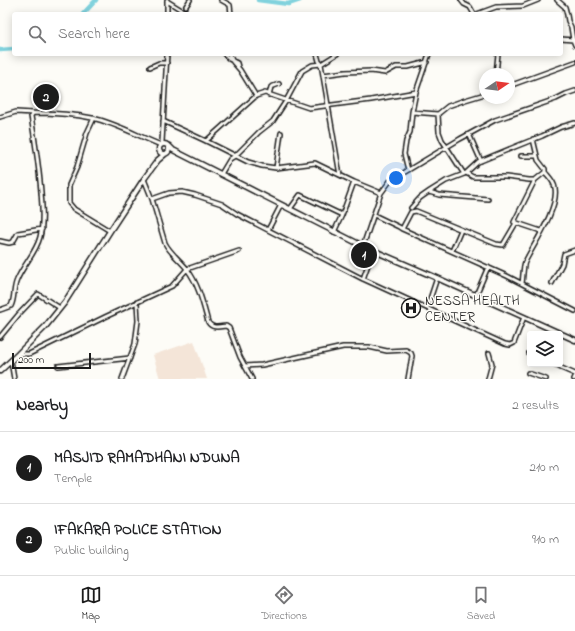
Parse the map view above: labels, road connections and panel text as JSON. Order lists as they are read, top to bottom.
{
  "places": {
    "hospital": ["NESSA HEALTH CENTER"]
  },
  "scale_bar": "200 m",
  "north": "right",
  "page": {
    "search": "Search here",
    "pins": ["2", "1"],
    "scale": "200 m",
    "heading": ["Nearby", "2 results"],
    "list": [
      {
        "mark": "1",
        "name": "MASJID RAMADHANI NDUNA",
        "note": "Temple",
        "value": "210 m"
      },
      {
        "mark": "2",
        "name": "IFAKARA POLICE STATION",
        "note": "Public building",
        "value": "910 m"
      }
    ],
    "nav": ["Map", "Directions", "Saved"]
  }
}
